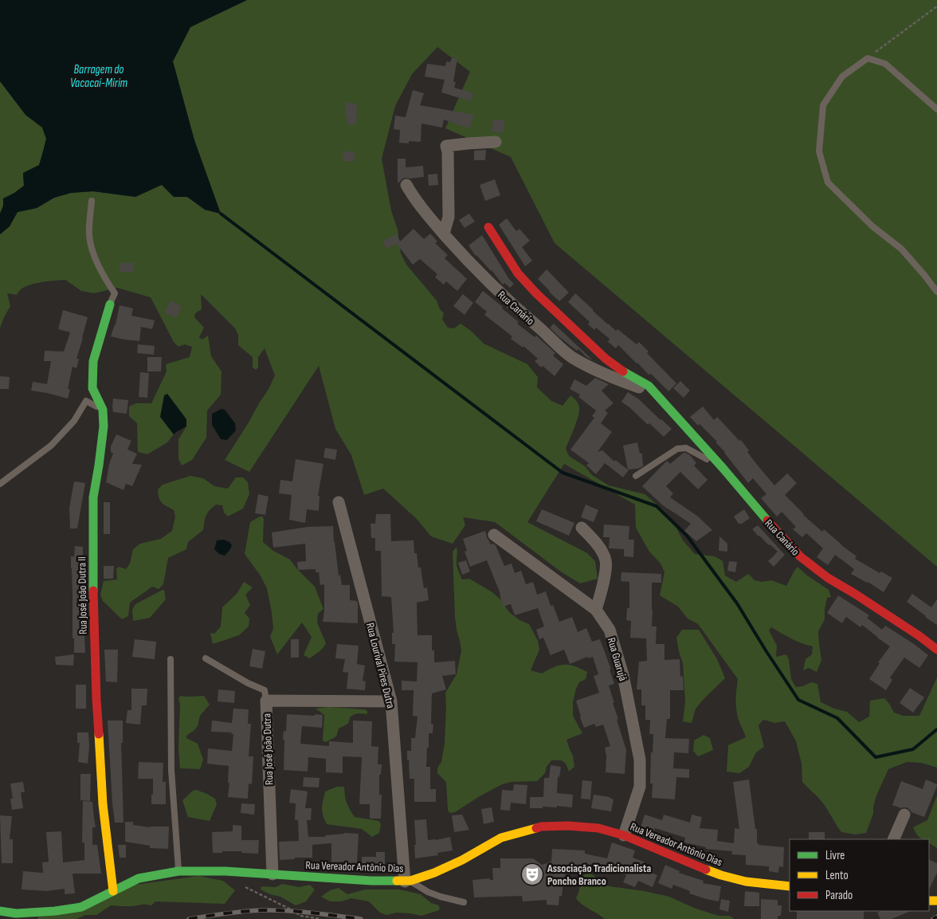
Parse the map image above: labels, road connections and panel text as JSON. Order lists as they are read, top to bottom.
{
  "streets": {
    "street": [
      "Rua Canário",
      "Rua José João Dutra II",
      "Rua Guarujá",
      "Rua Lourival Pires Dutra",
      "Rua José João Dutra",
      "Rua Vereador Antônio Dias"
    ]
  },
  "crossings": [
    ["Rua José João Dutra II", "Rua Vereador Antônio Dias"],
    ["Rua Guarujá", "Rua Vereador Antônio Dias"],
    ["Rua Lourival Pires Dutra", "Rua José João Dutra"],
    ["Rua Lourival Pires Dutra", "Rua Vereador Antônio Dias"],
    ["Rua José João Dutra", "Rua Vereador Antônio Dias"]
  ],
  "water": ["Barragem do Vacacaí-Mirim"],
  "places": {
    "theatre": ["Associação Tradicionalista Poncho Branco"]
  },
  "legend": ["Livre", "Lento", "Parado"]
}
